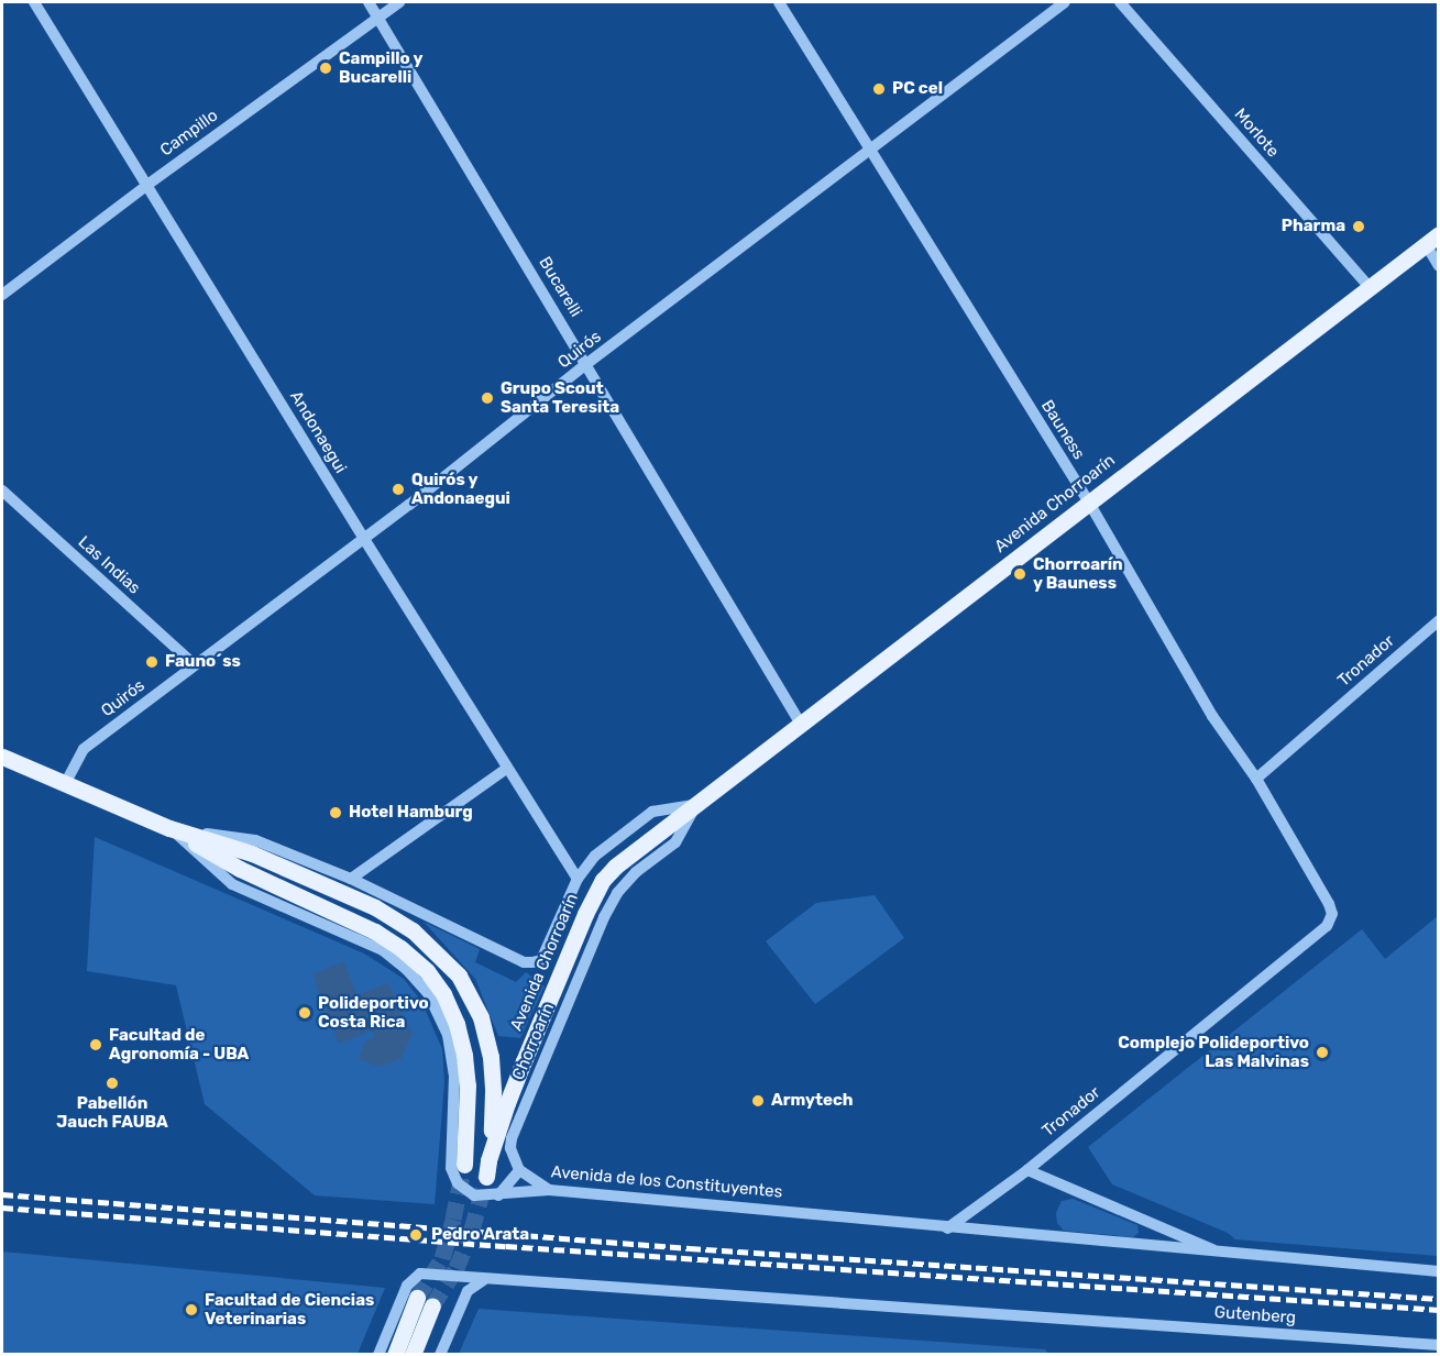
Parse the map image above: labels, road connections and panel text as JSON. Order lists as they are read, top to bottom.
{
  "streets": {
    "main road": ["Avenida Chorroarín", "Avenida de los Constituyentes"],
    "street": [
      "Campillo",
      "Morlote",
      "Bucarelli",
      "Quirós",
      "Bauness",
      "Andonaegui",
      "Las Indias",
      "Tronador",
      "Chorroarín",
      "Gutenberg"
    ]
  },
  "crossings": [
    ["Campillo", "Bucarelli"],
    ["Campillo", "Andonaegui"],
    ["Morlote", "Avenida Chorroarín"],
    ["Bucarelli", "Quirós"],
    ["Bucarelli", "Avenida Chorroarín"],
    ["Quirós", "Bauness"],
    ["Quirós", "Andonaegui"],
    ["Quirós", "Las Indias"],
    ["Quirós", "Avenida de los Constituyentes"],
    ["Bauness", "Avenida Chorroarín"],
    ["Bauness", "Tronador"],
    ["Andonaegui", "Avenida Chorroarín"],
    ["Avenida Chorroarín", "Chorroarín"],
    ["Avenida Chorroarín", "Avenida de los Constituyentes"],
    ["Tronador", "Avenida de los Constituyentes"]
  ],
  "places": [
    "Campillo y Bucarelli",
    "PC cel",
    "Pharma",
    "Grupo Scout Santa Teresita",
    "Quirós y Andonaegui",
    "Chorroarín y Bauness",
    "Fauno´ss",
    "Hotel Hamburg",
    "Polideportivo Costa Rica",
    "Facultad de Agronomía - UBA",
    "Complejo Polideportivo Las Malvinas",
    "Pabellón Jauch FAUBA",
    "Armytech",
    "Pedro Arata",
    "Facultad de Ciencias Veterinarias"
  ]
}
